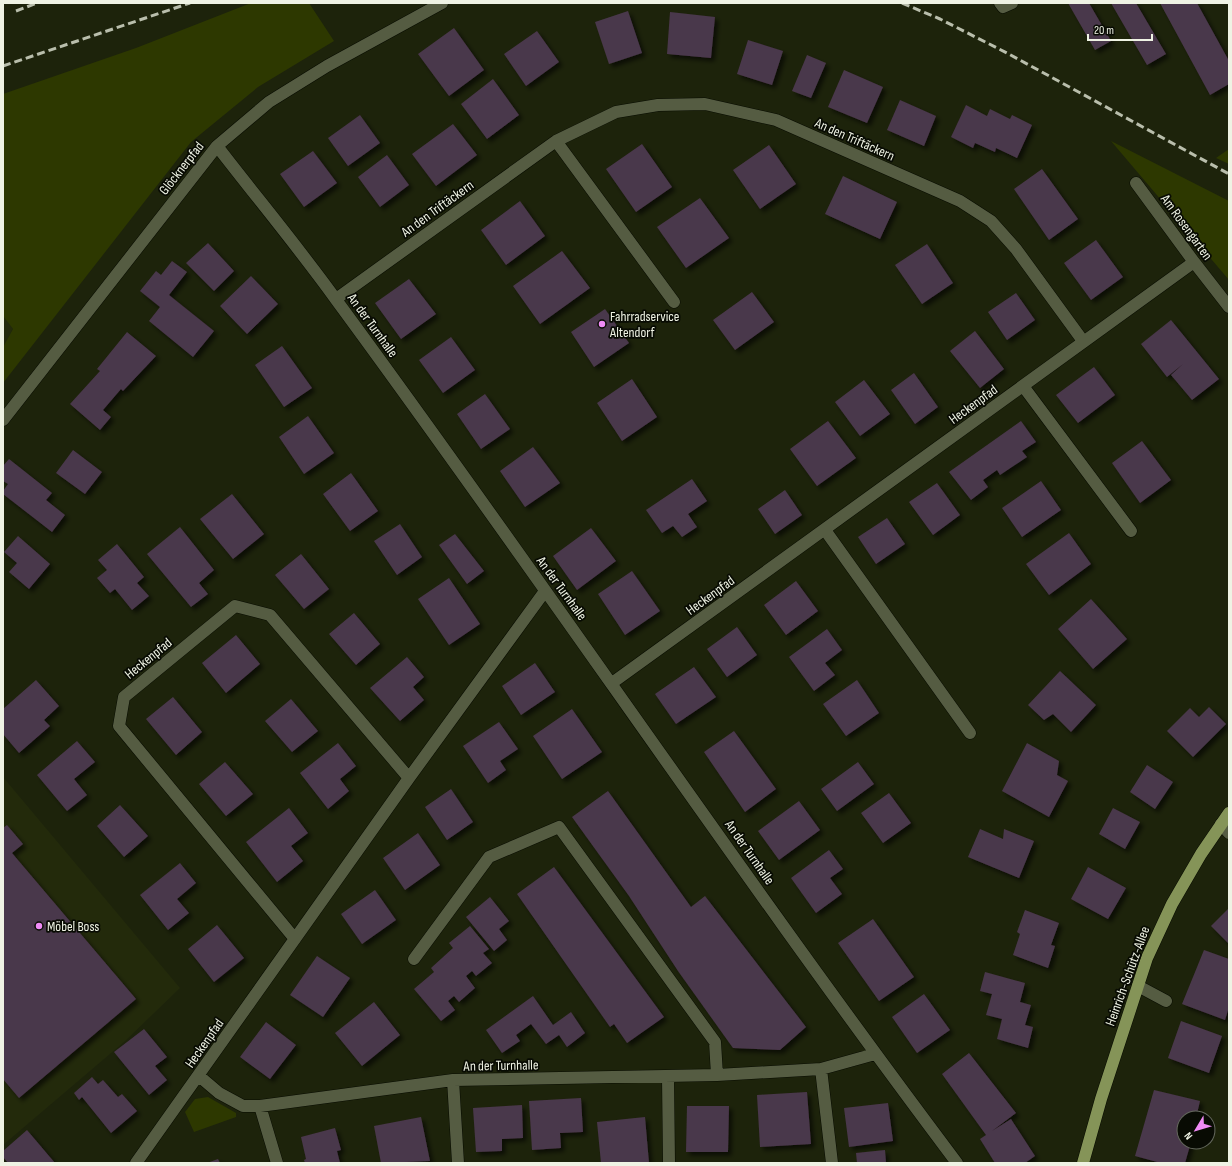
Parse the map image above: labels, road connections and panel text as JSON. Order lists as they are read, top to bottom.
{
  "streets": {
    "main road": ["Heinrich-Schütz-Allee"],
    "street": [
      "An den Triftäckern",
      "Glöcknerpfad",
      "Am Rosengarten",
      "An der Turnhalle",
      "Heckenpfad"
    ]
  },
  "crossings": [
    ["An den Triftäckern", "An der Turnhalle"],
    ["An den Triftäckern", "Heckenpfad"],
    ["Glöcknerpfad", "An der Turnhalle"],
    ["Am Rosengarten", "Heckenpfad"],
    ["An der Turnhalle", "Heckenpfad"]
  ],
  "places": ["Fahrradservice Altendorf", "Möbel Boss"],
  "scale_bar": "20 m",
  "north": "bottom left"
}
